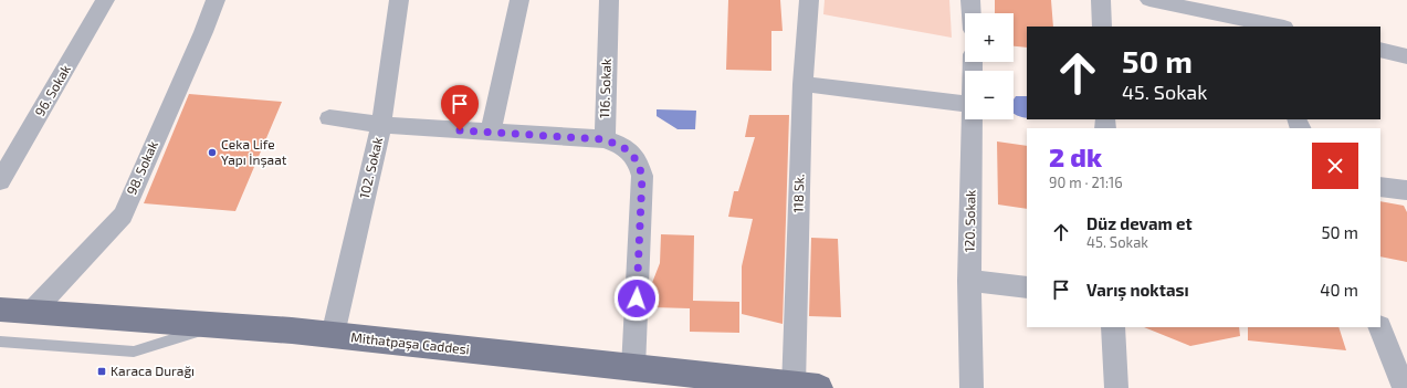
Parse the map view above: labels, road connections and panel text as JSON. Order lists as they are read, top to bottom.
{
  "streets": {
    "main road": ["Mithatpaşa Caddesi"],
    "street": [
      "116. Sokak",
      "96. Sokak",
      "98. Sokak",
      "102. Sokak",
      "118 Sk.",
      "120. Sokak"
    ]
  },
  "crossings": [
    ["98. Sokak", "Mithatpaşa Caddesi"],
    ["102. Sokak", "Mithatpaşa Caddesi"],
    ["118 Sk.", "Mithatpaşa Caddesi"]
  ],
  "places": {
    "other": ["Ceka Life Yapı İnşaat"],
    "transit": ["Karaca Durağı"]
  },
  "page": {
    "map_buttons": ["+", "−"],
    "turn": ["50 m", "45. Sokak"],
    "heading": ["2 dk", "90 m · 21:16"],
    "list": [
      {
        "name": "Düz devam et",
        "note": "45. Sokak",
        "value": "50 m"
      },
      {
        "name": "Varış noktası",
        "value": "40 m"
      }
    ]
  }
}
